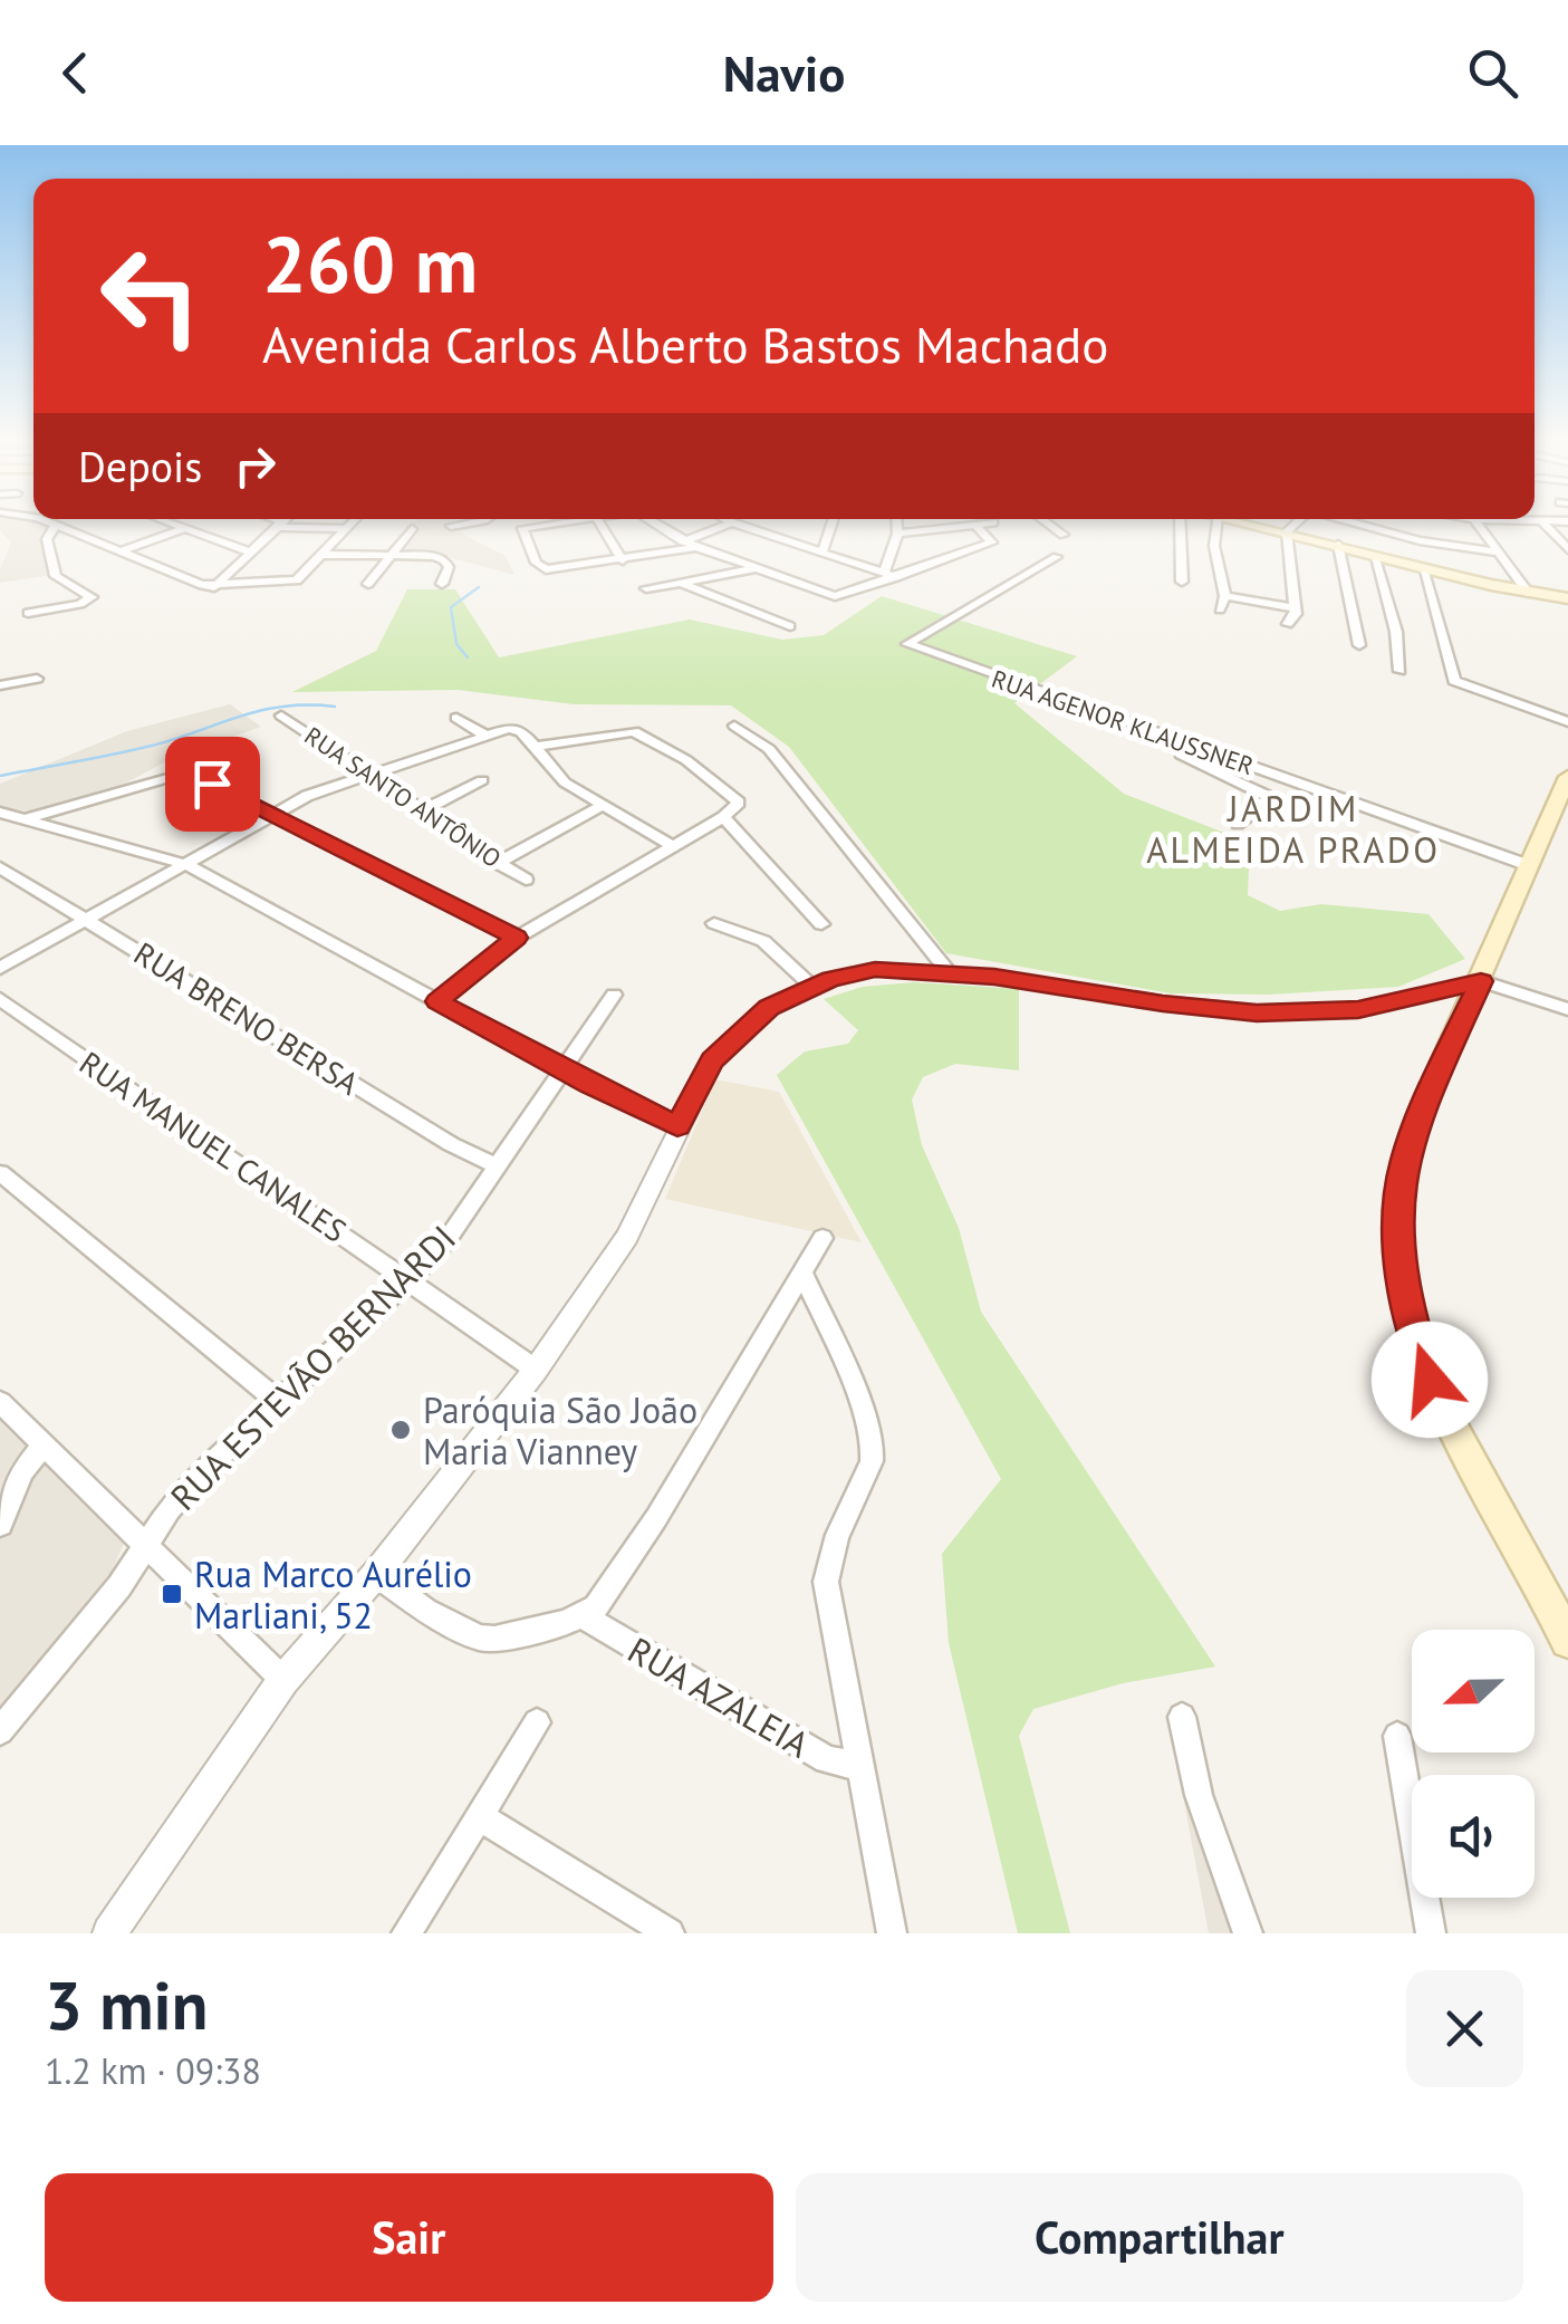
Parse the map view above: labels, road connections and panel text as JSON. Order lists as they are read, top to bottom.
{
  "streets": {
    "street": [
      "RUA AGENOR KLAUSSNER",
      "RUA SANTO ANTÔNIO",
      "RUA BRENO BERSA",
      "RUA MANUEL CANALES",
      "RUA ESTEVÃO BERNARDI",
      "RUA AZALEIA"
    ]
  },
  "crossings": [
    ["RUA BRENO BERSA", "RUA ESTEVÃO BERNARDI"],
    ["RUA MANUEL CANALES", "RUA ESTEVÃO BERNARDI"]
  ],
  "districts": ["JARDIM ALMEIDA PRADO"],
  "places": {
    "other": ["Paróquia São João Maria Vianney"],
    "transit": ["Rua Marco Aurélio Marliani, 52"]
  },
  "north": "left",
  "page": {
    "header": "Navio",
    "turn": ["260 m", "Avenida Carlos Alberto Bastos Machado"],
    "then": "Depois",
    "heading": ["3 min", "1.2 km · 09:38"],
    "buttons": ["Sair", "Compartilhar"]
  }
}
